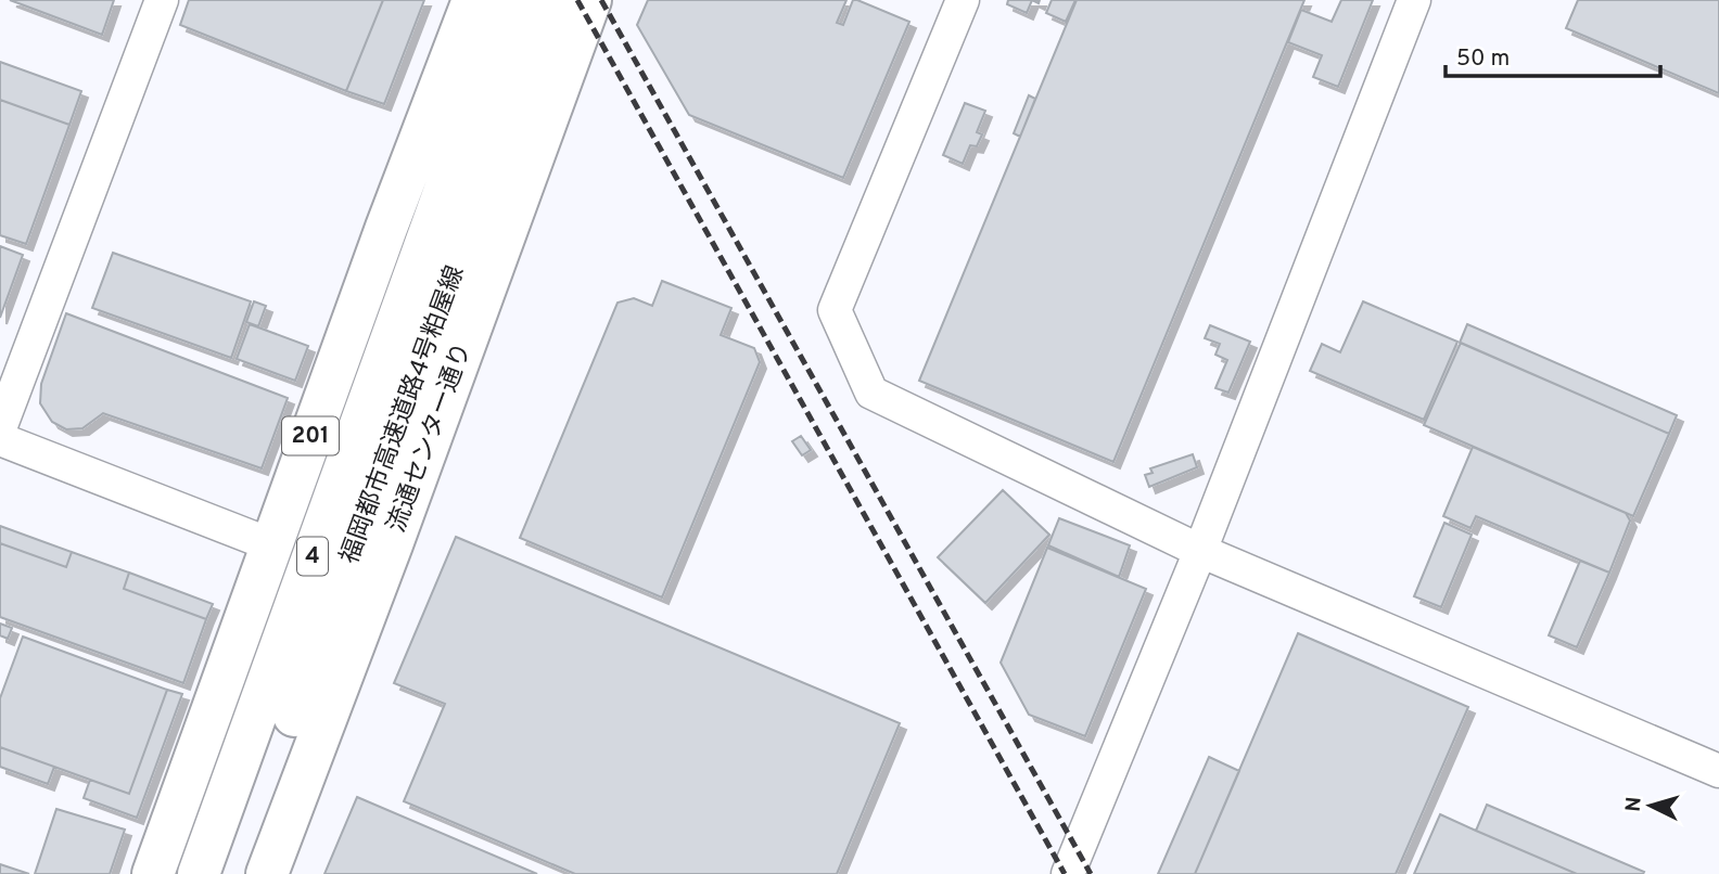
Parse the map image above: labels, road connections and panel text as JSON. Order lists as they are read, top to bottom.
{
  "streets": {
    "highway": [
      "福岡都市高速道路4号粕屋線",
      "201",
      "流通センター通り",
      "4"
    ]
  },
  "scale_bar": "50 m",
  "north": "left"
}
